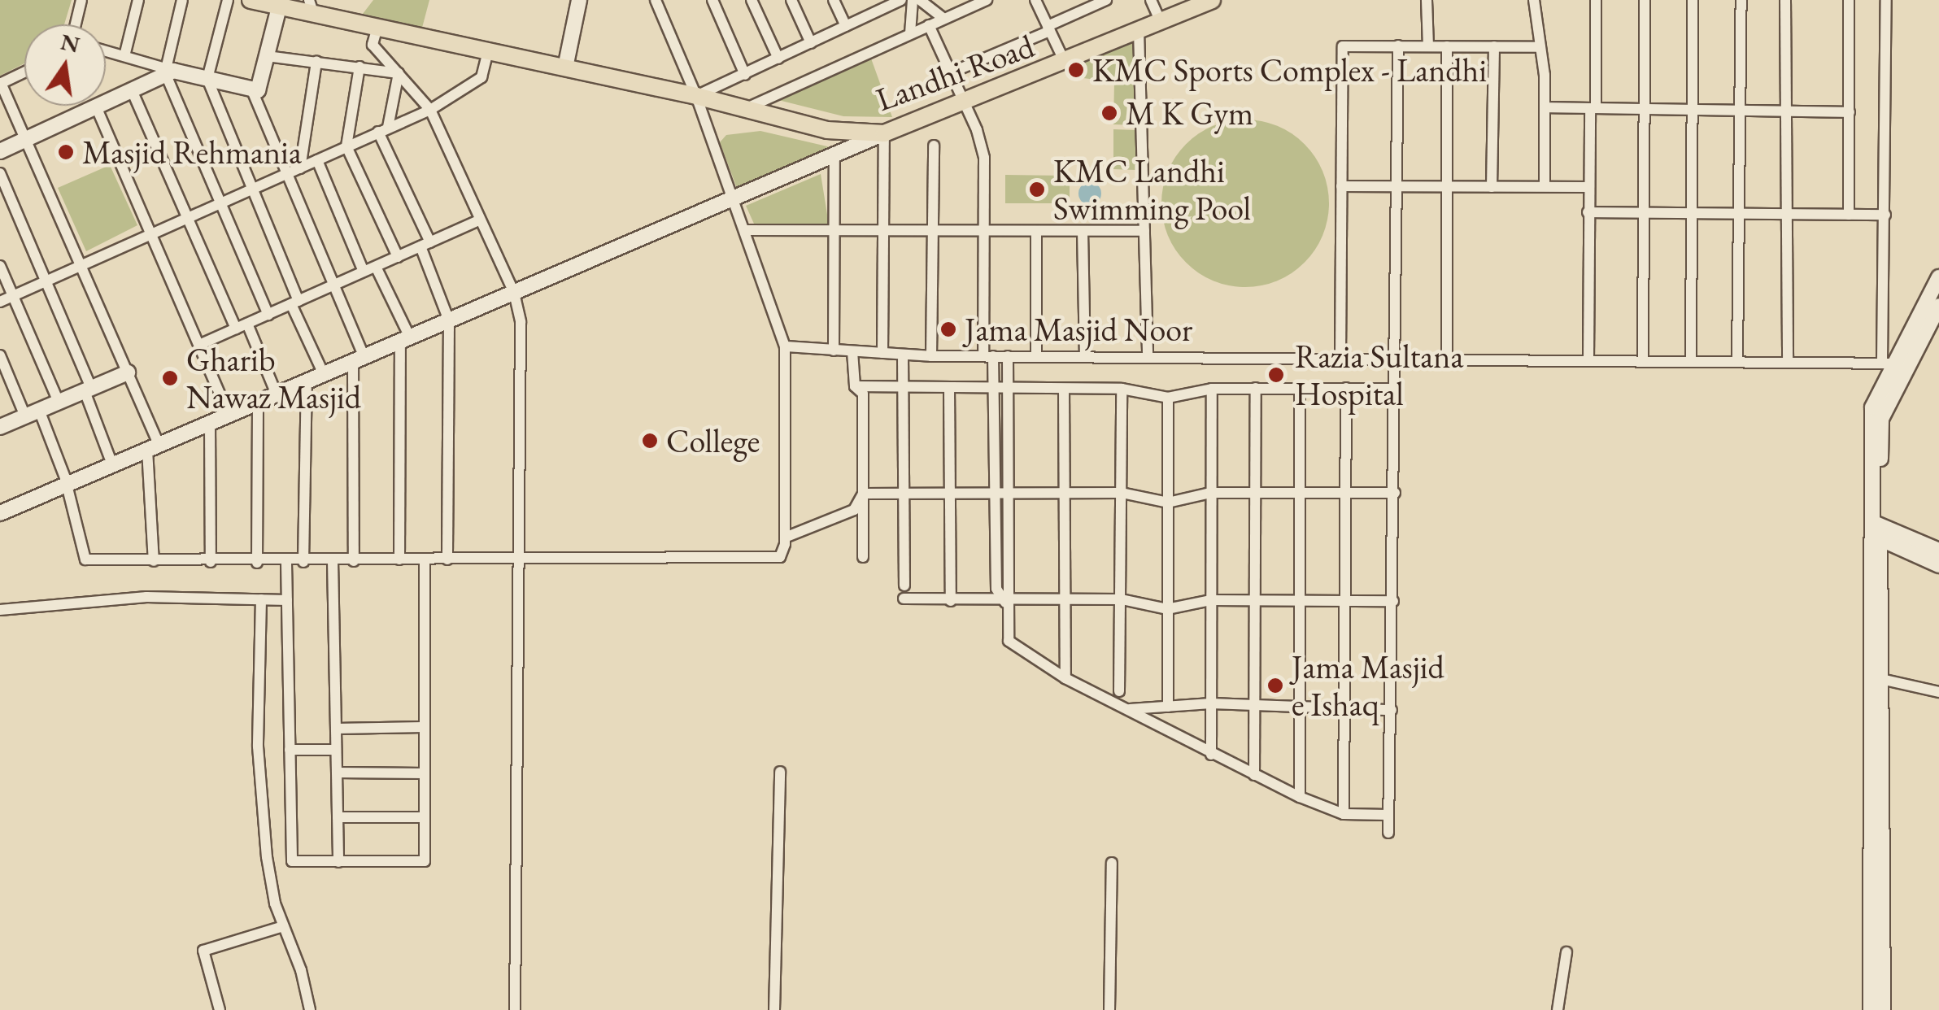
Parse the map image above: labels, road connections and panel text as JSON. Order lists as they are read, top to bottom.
{
  "streets": {
    "main road": ["Landhi Road"]
  },
  "places": [
    "KMC Sports Complex - Landhi",
    "M K Gym",
    "Masjid Rehmania",
    "KMC Landhi Swimming Pool",
    "Jama Masjid Noor",
    "Razia Sultana Hospital",
    "Gharib Nawaz Masjid",
    "College",
    "Jama Masjid e Ishaq"
  ],
  "north": "top"
}
